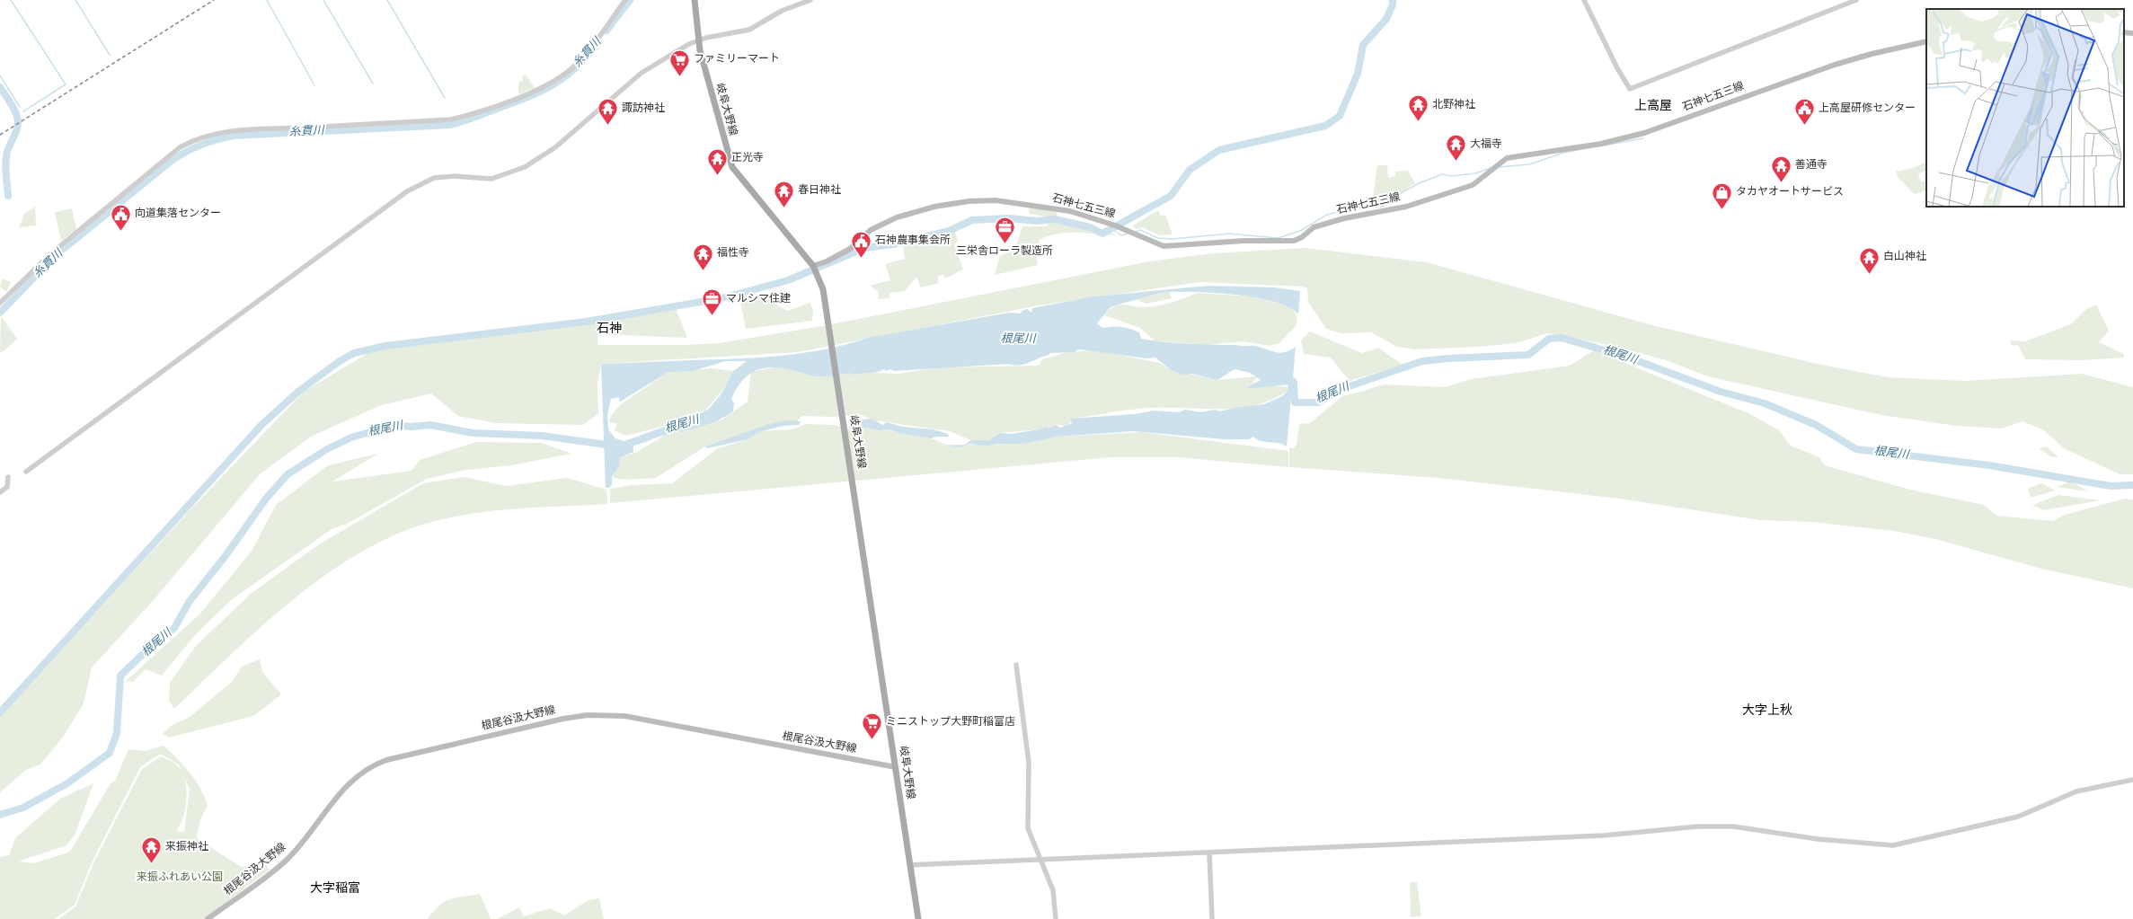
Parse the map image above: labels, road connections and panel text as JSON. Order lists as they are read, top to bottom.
{
  "streets": {
    "main road": ["石神七五三線", "岐阜大野線", "根尾谷汲大野線"]
  },
  "crossings": [
    ["石神七五三線", "岐阜大野線"],
    ["岐阜大野線", "根尾谷汲大野線"]
  ],
  "districts": [
    "上高屋",
    "石神",
    "大字上秋",
    "大字稲富"
  ],
  "water": ["糸貫川", "根尾川"],
  "parks": ["来振ふれあい公園"],
  "places": {
    "supermarket": ["ファミリーマート", "ミニストップ大野町稲富店"],
    "temple": [
      "北野神社",
      "諏訪神社",
      "大福寺",
      "正光寺",
      "善通寺",
      "春日神社",
      "福性寺",
      "白山神社",
      "来振神社"
    ],
    "public building": ["上高屋研修センター", "向道集落センター", "石神農事集会所"],
    "shop": ["タカヤオートサービス"],
    "office": ["三栄舎ローラ製造所", "マルシマ住建"]
  }
}
